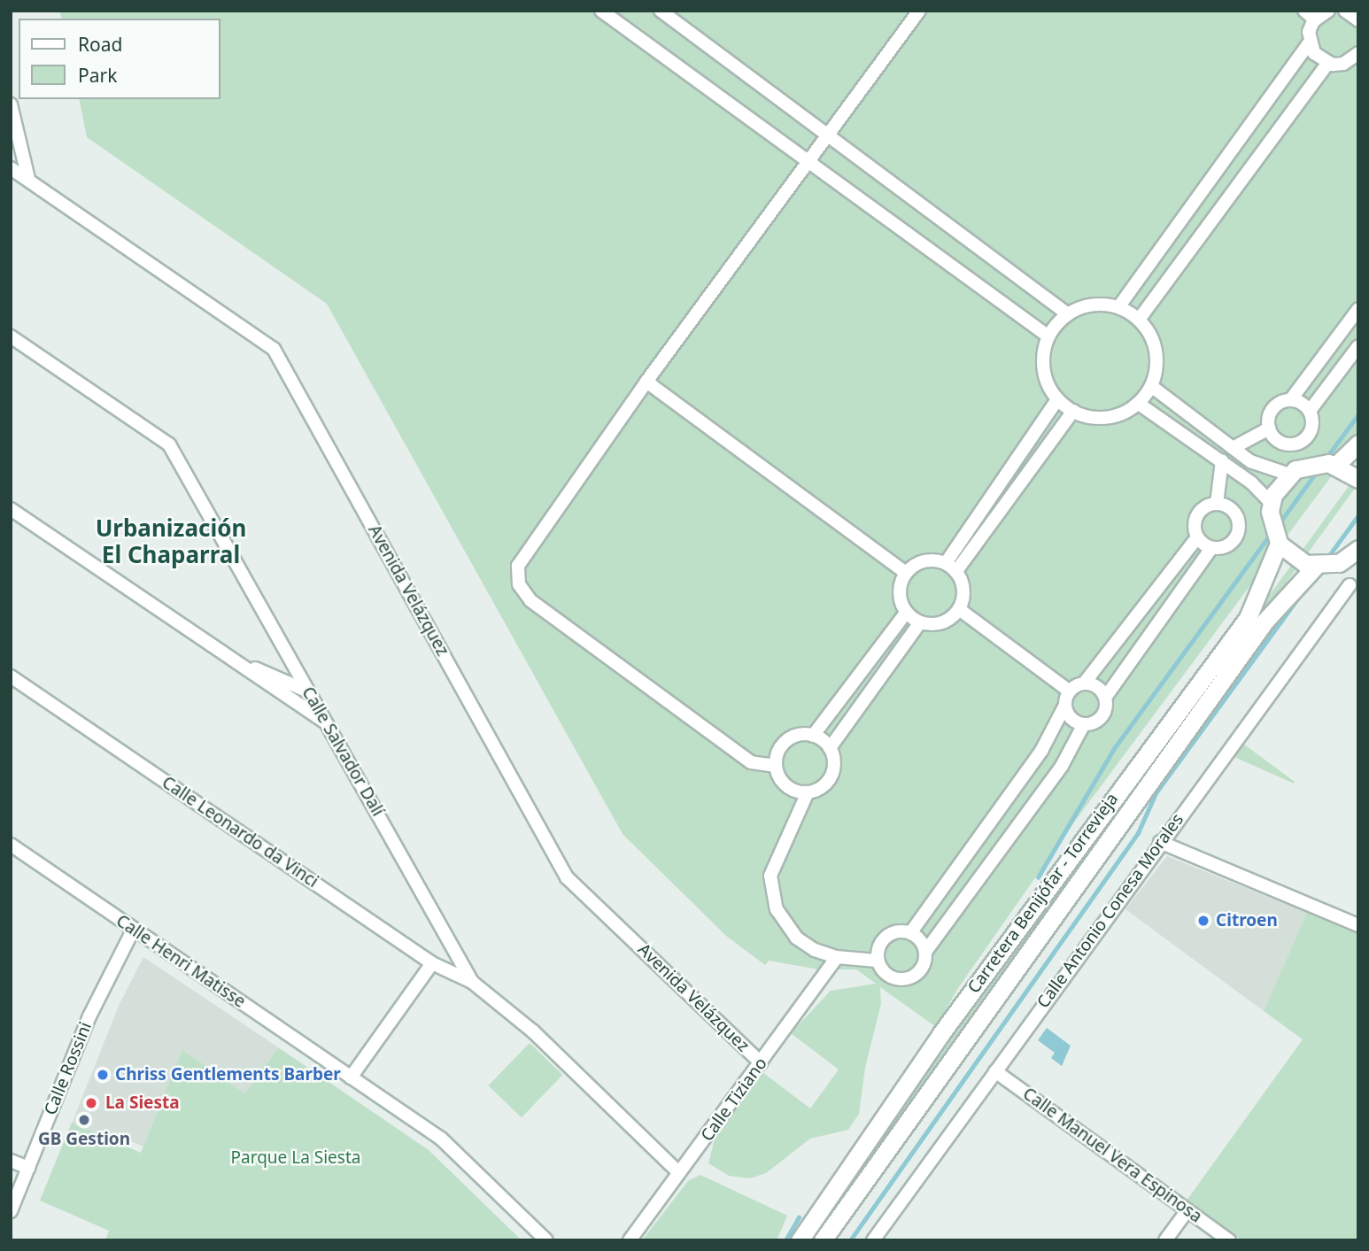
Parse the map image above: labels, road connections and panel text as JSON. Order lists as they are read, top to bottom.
{
  "streets": {
    "main road": ["Carretera Benijófar - Torrevieja"],
    "street": [
      "Avenida Velázquez",
      "Calle Salvador Dalí",
      "Calle Leonardo da Vinci",
      "Calle Antonio Conesa Morales",
      "Calle Henri Matisse",
      "Calle Rossini",
      "Calle Tiziano",
      "Calle Manuel Vera Espinosa"
    ]
  },
  "crossings": [
    ["Avenida Velázquez", "Calle Tiziano"],
    ["Calle Salvador Dalí", "Calle Leonardo da Vinci"],
    ["Calle Salvador Dalí", "Calle Tiziano"],
    ["Calle Antonio Conesa Morales", "Calle Manuel Vera Espinosa"],
    ["Calle Henri Matisse", "Calle Rossini"]
  ],
  "districts": ["Urbanización El Chaparral"],
  "parks": ["Parque La Siesta"],
  "places": [
    "Citroen",
    "Chriss Gentlements Barber",
    "La Siesta",
    "GB Gestion"
  ],
  "legend": ["Road", "Park"]
}
